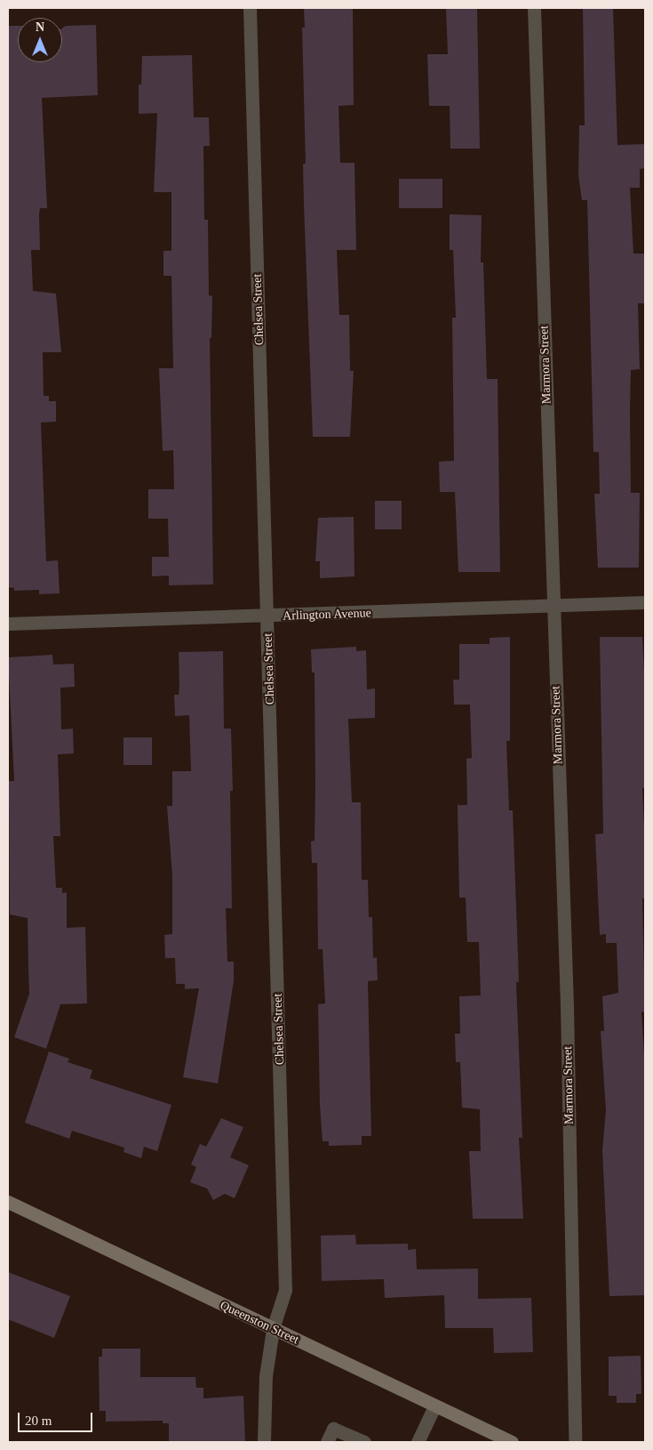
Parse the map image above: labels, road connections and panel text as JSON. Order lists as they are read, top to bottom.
{
  "streets": {
    "main road": ["Queenston Street"],
    "street": ["Chelsea Street", "Marmora Street", "Arlington Avenue"]
  },
  "crossings": [
    ["Chelsea Street", "Arlington Avenue"],
    ["Chelsea Street", "Queenston Street"],
    ["Marmora Street", "Arlington Avenue"]
  ],
  "scale_bar": "20 m",
  "north": "top"
}
